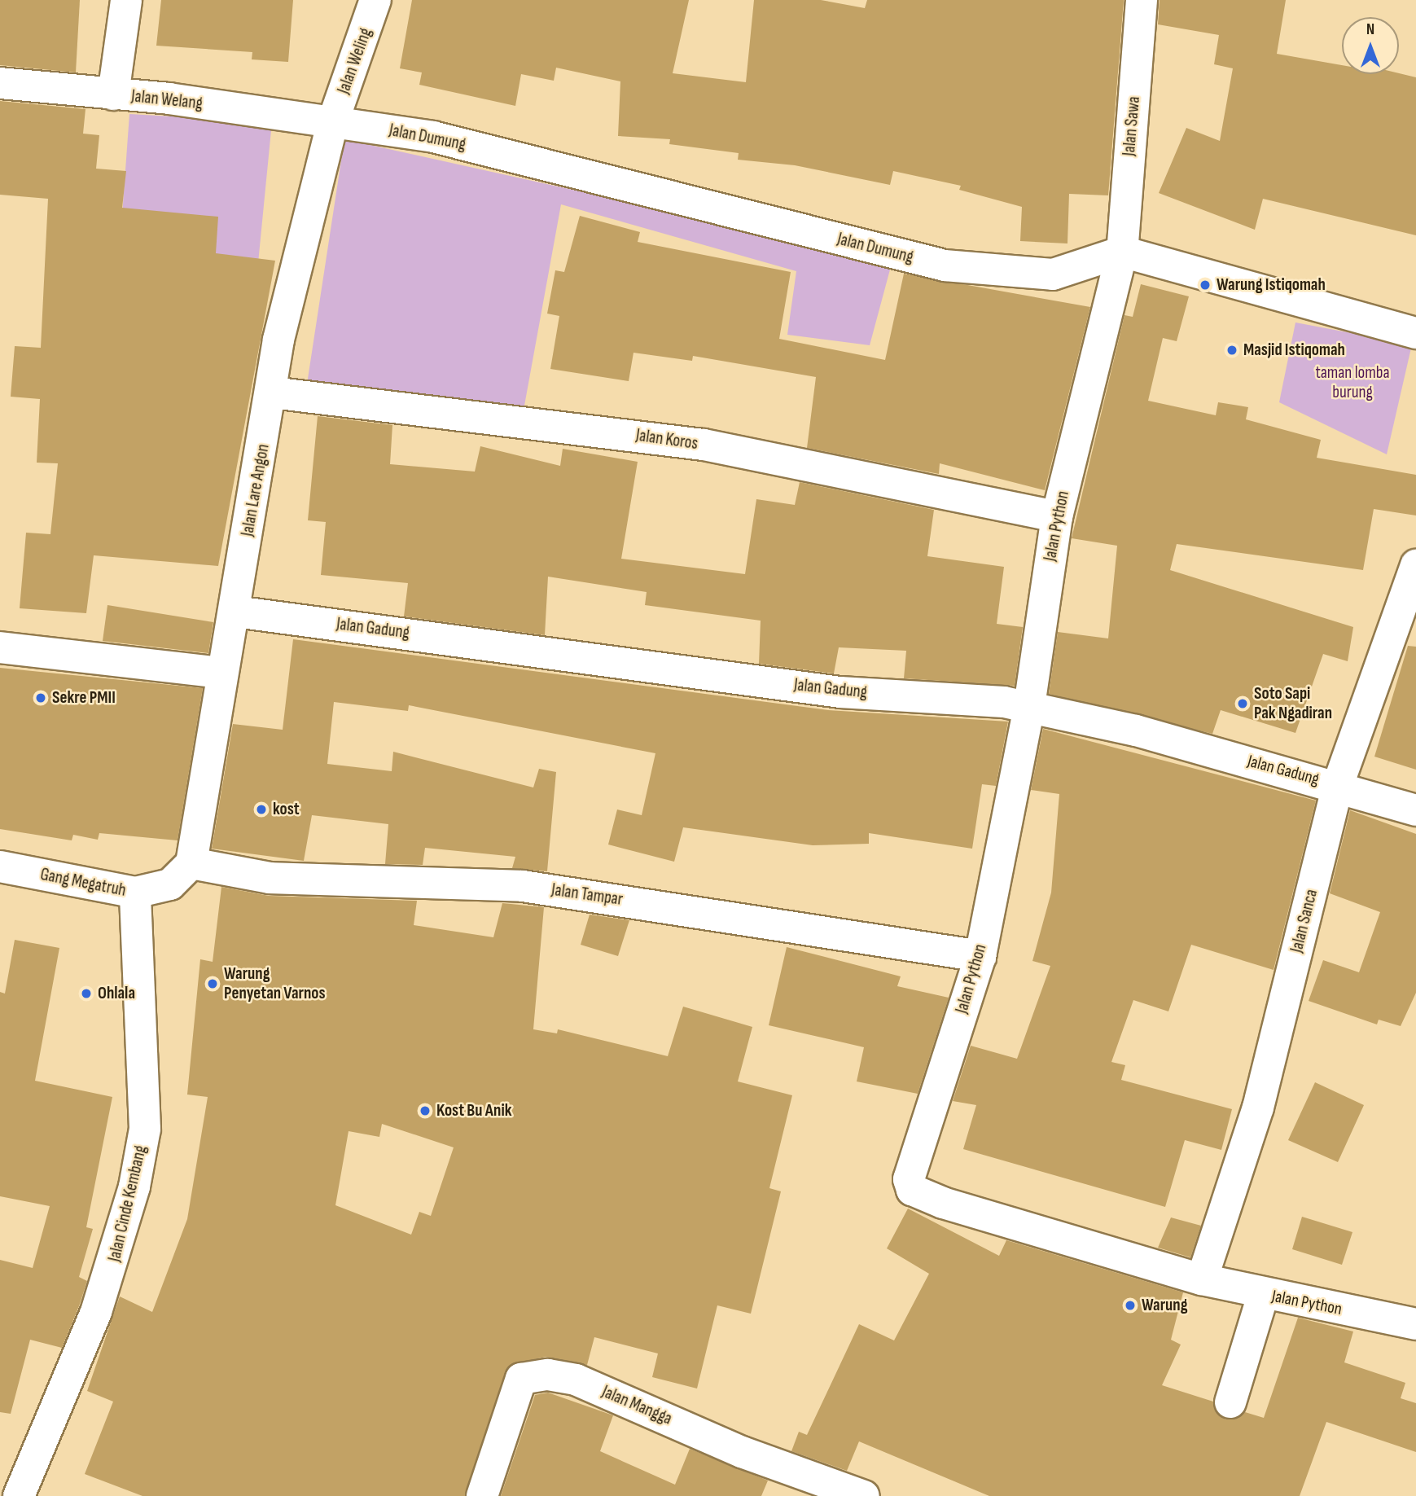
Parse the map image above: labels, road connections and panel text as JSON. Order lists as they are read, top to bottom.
{
  "streets": {
    "street": [
      "Jalan Weling",
      "Jalan Welang",
      "Jalan Sawa",
      "Jalan Dumung",
      "Jalan Koros",
      "Jalan Lare Angon",
      "Jalan Python",
      "Jalan Gadung",
      "Gang Megatruh",
      "Jalan Tampar",
      "Jalan Sanca",
      "Jalan Cinde Kembang",
      "Jalan Mangga"
    ]
  },
  "crossings": [
    ["Jalan Weling", "Jalan Welang"],
    ["Jalan Weling", "Jalan Dumung"],
    ["Jalan Weling", "Jalan Lare Angon"],
    ["Jalan Welang", "Jalan Dumung"],
    ["Jalan Welang", "Jalan Lare Angon"],
    ["Jalan Sawa", "Jalan Dumung"],
    ["Jalan Sawa", "Jalan Python"],
    ["Jalan Dumung", "Jalan Lare Angon"],
    ["Jalan Dumung", "Jalan Python"],
    ["Jalan Koros", "Jalan Lare Angon"],
    ["Jalan Koros", "Jalan Python"],
    ["Jalan Lare Angon", "Jalan Gadung"],
    ["Jalan Lare Angon", "Gang Megatruh"],
    ["Jalan Lare Angon", "Jalan Tampar"],
    ["Jalan Python", "Jalan Gadung"],
    ["Jalan Python", "Jalan Tampar"],
    ["Jalan Python", "Jalan Sanca"],
    ["Jalan Gadung", "Jalan Sanca"],
    ["Gang Megatruh", "Jalan Tampar"],
    ["Gang Megatruh", "Jalan Cinde Kembang"]
  ],
  "parks": ["taman lomba burung"],
  "places": [
    "Warung Istiqomah",
    "Masjid Istiqomah",
    "Sekre PMII",
    "Soto Sapi Pak Ngadiran",
    "kost",
    "Warung Penyetan Varnos",
    "Ohlala",
    "Kost Bu Anik",
    "Warung"
  ],
  "north": "top"
}
